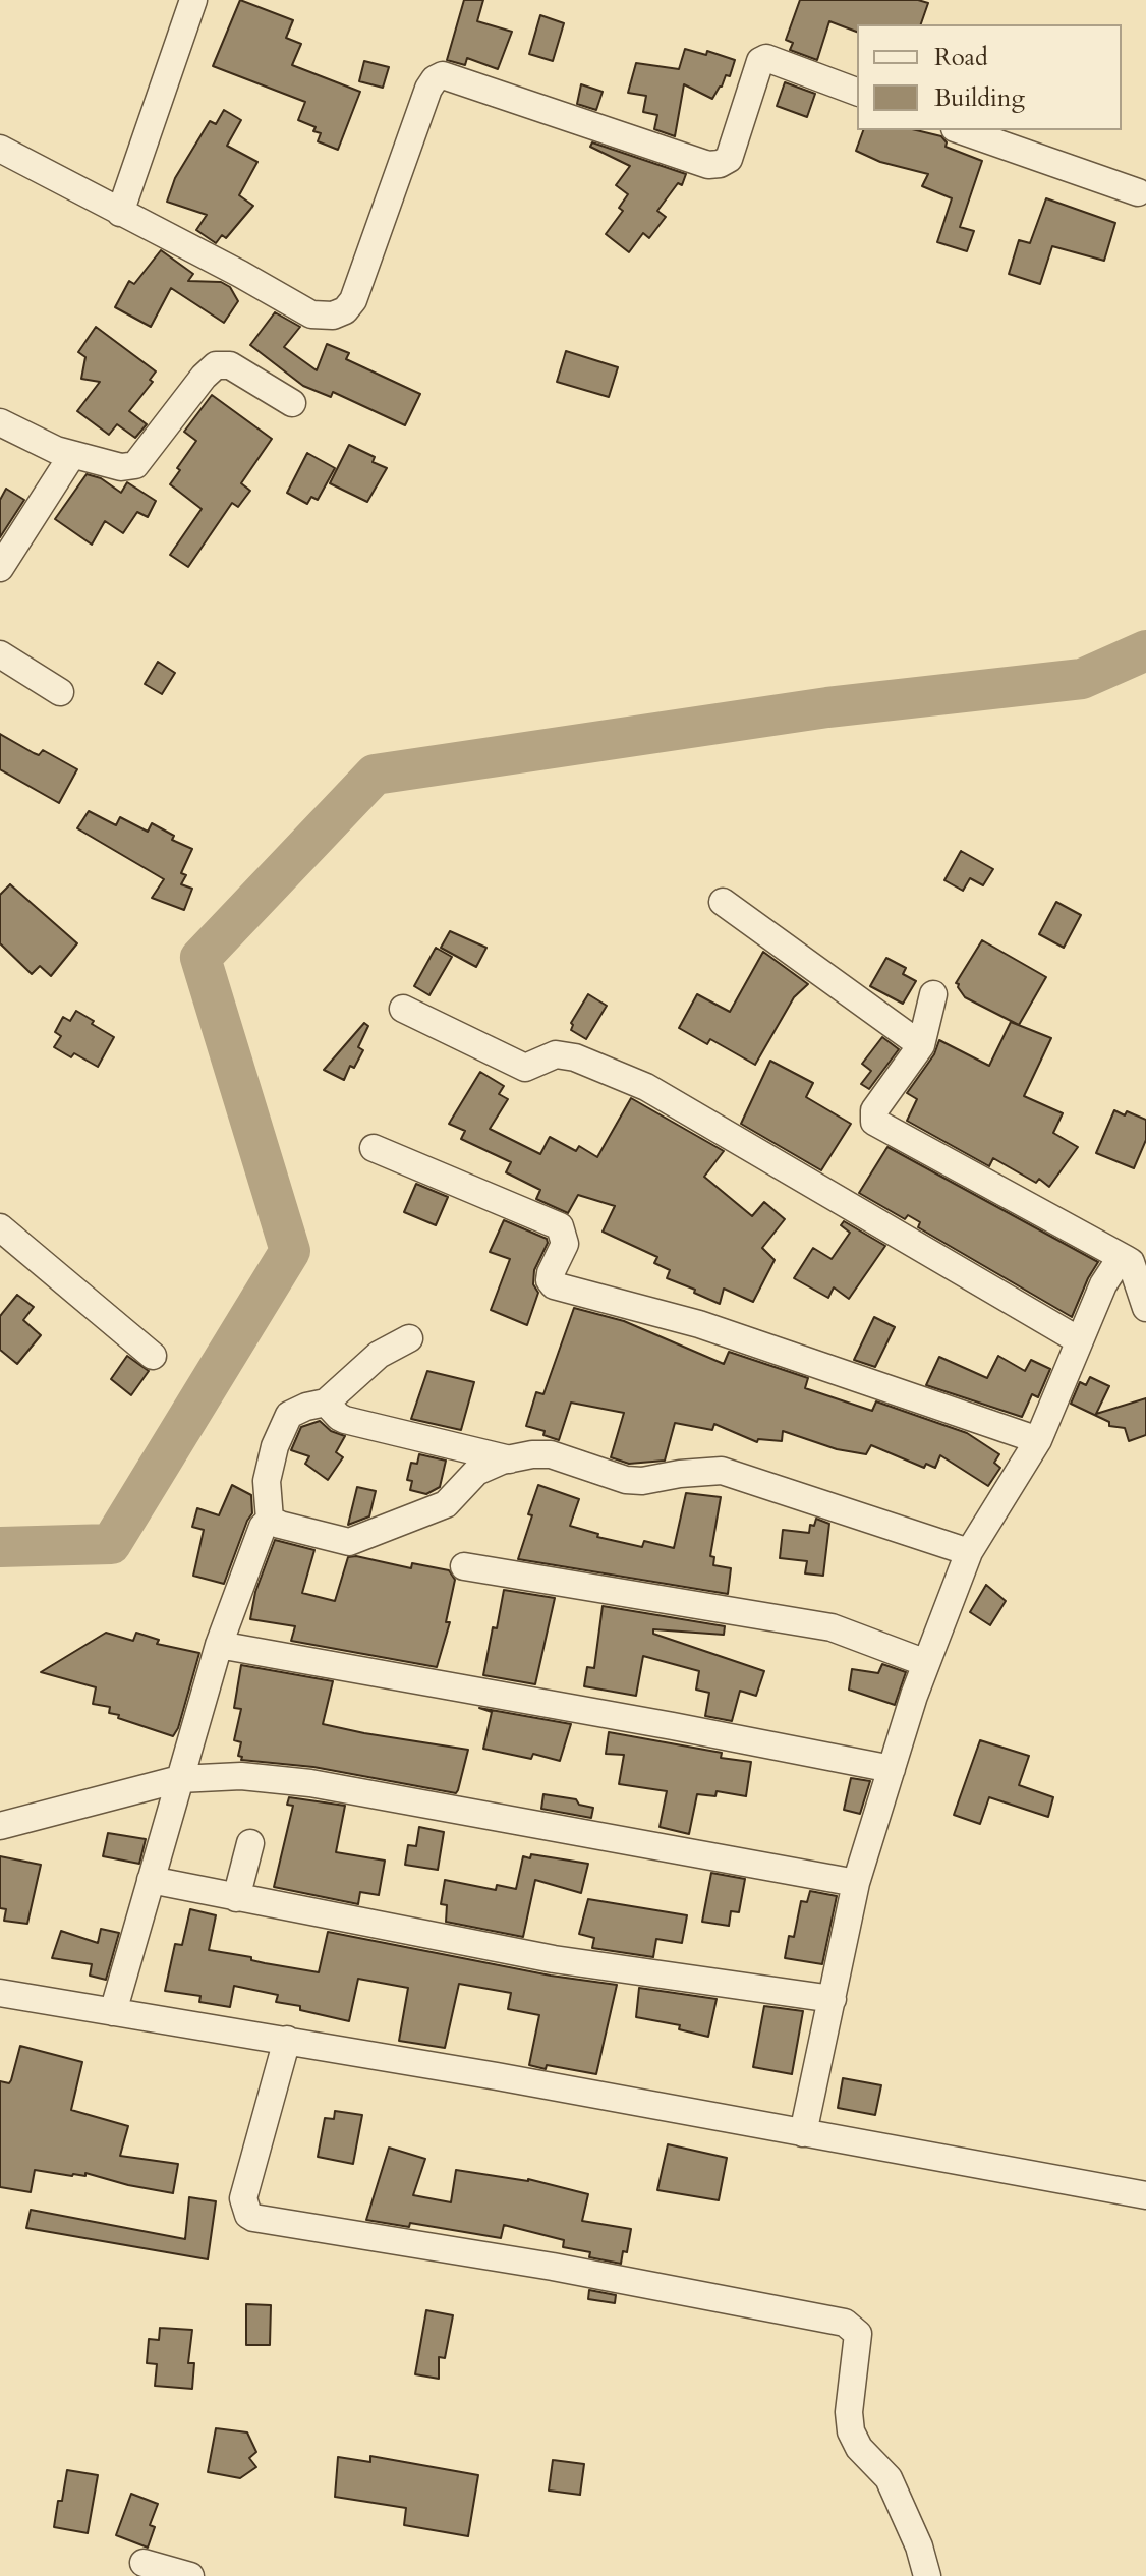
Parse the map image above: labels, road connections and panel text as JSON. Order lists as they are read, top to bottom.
{
  "legend": ["Road", "Building"]
}
